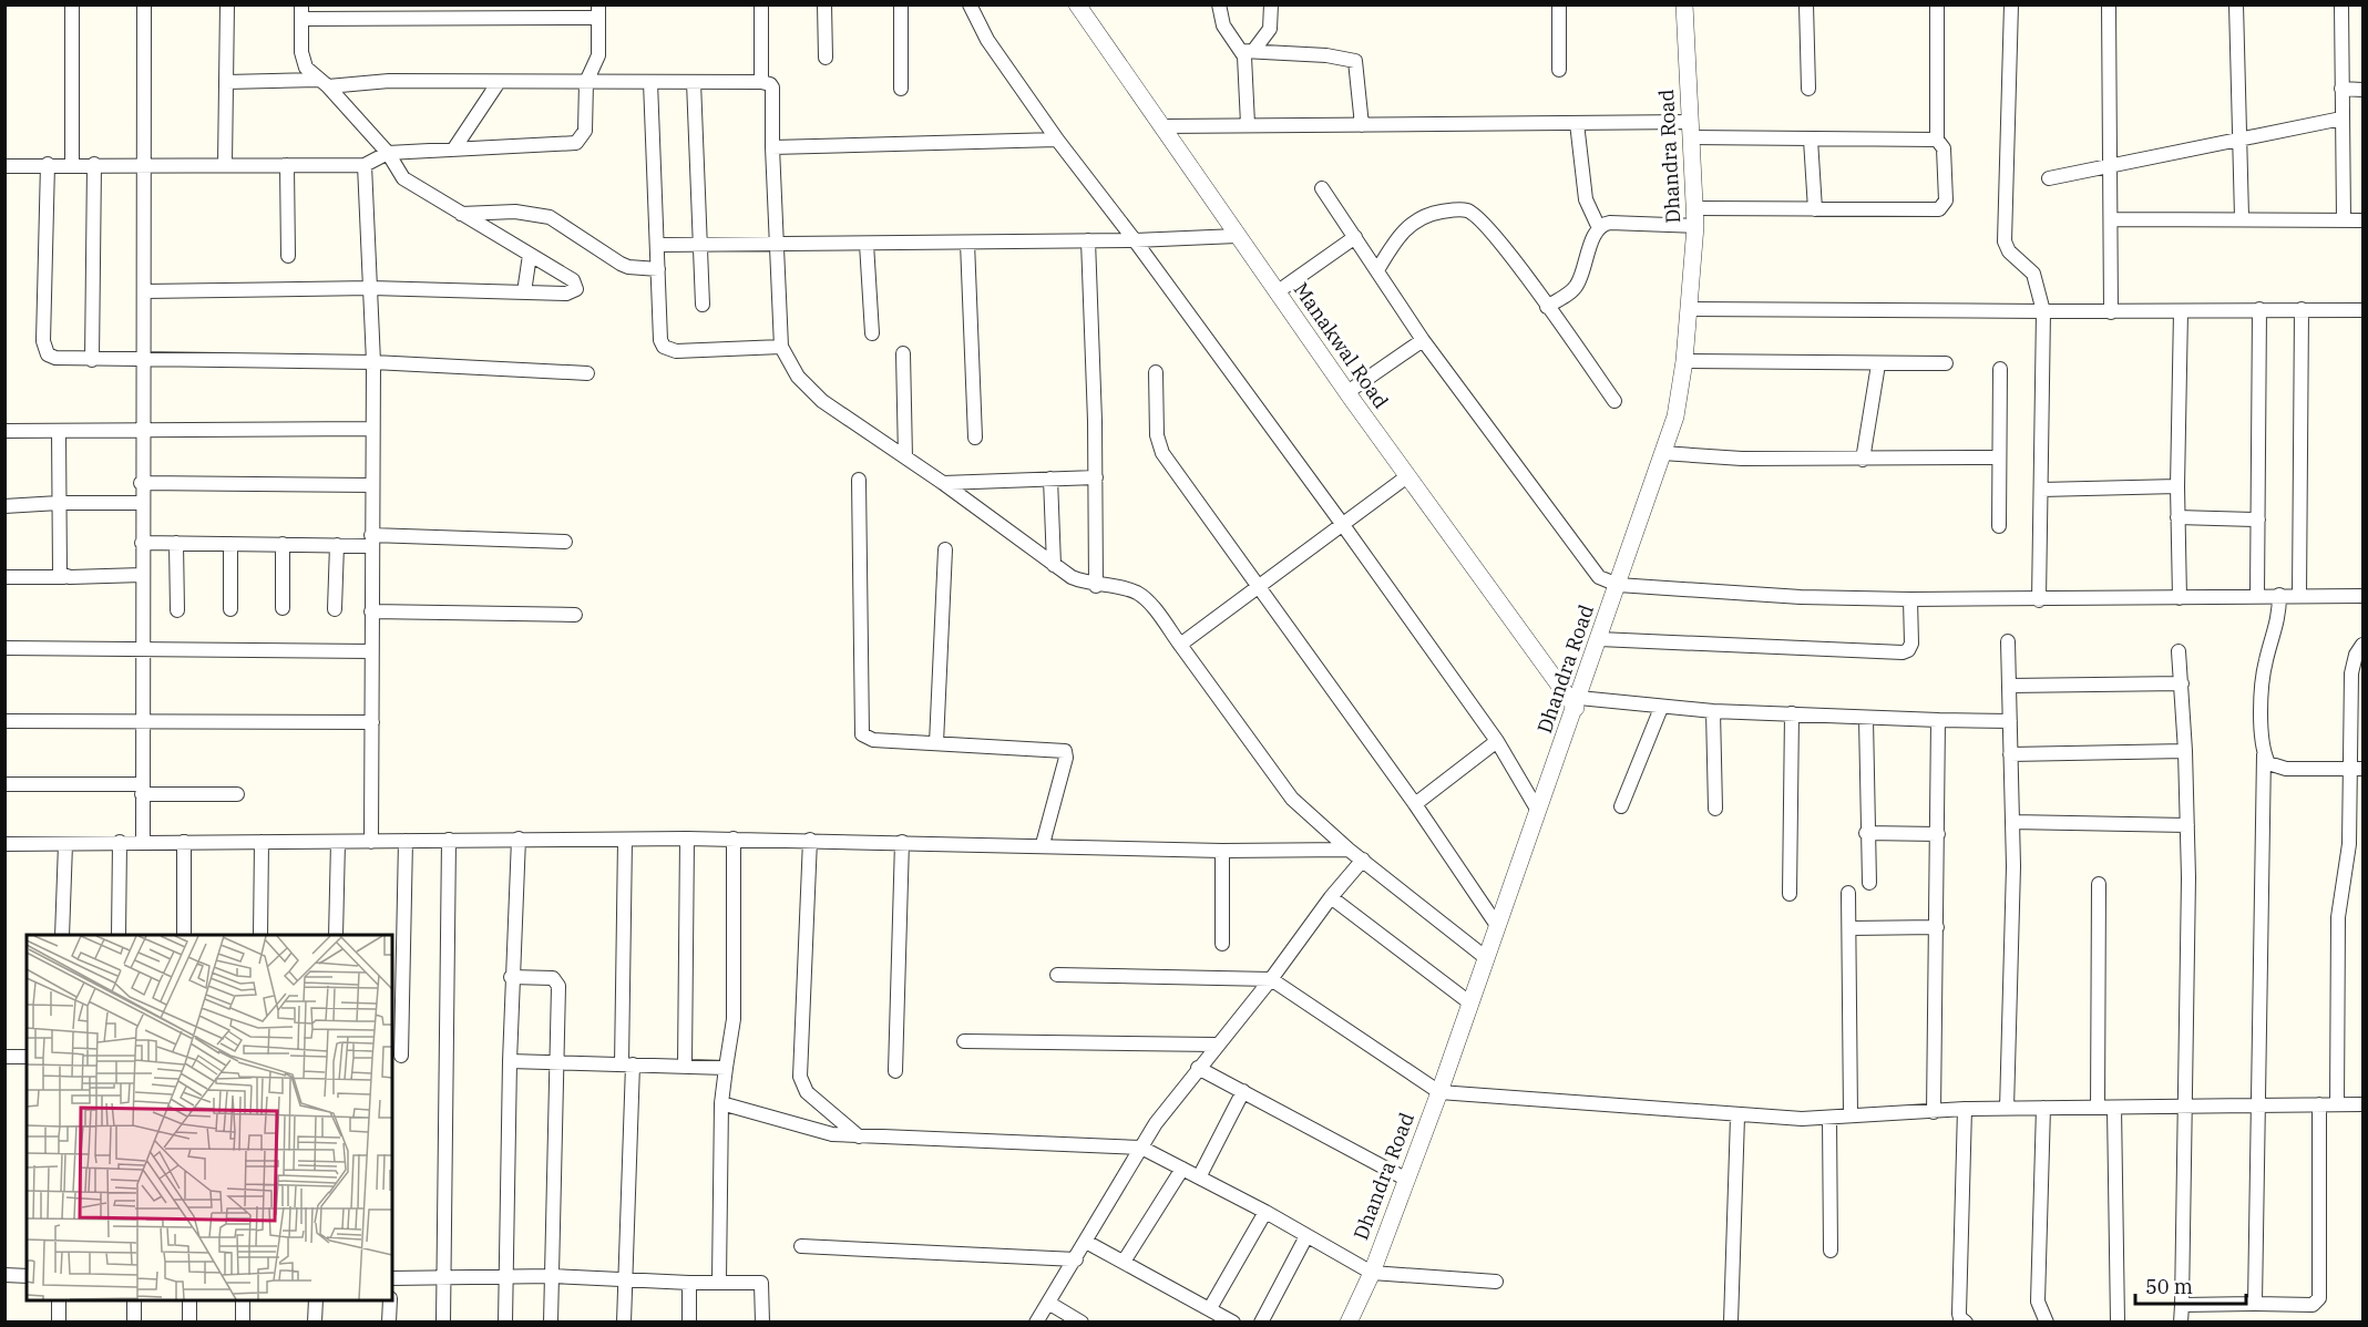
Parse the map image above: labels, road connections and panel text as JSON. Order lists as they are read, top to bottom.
{
  "streets": {
    "street": ["Dhandra Road", "Manakwal Road"]
  },
  "crossings": [
    ["Dhandra Road", "Manakwal Road"]
  ],
  "scale_bar": "50 m"
}
